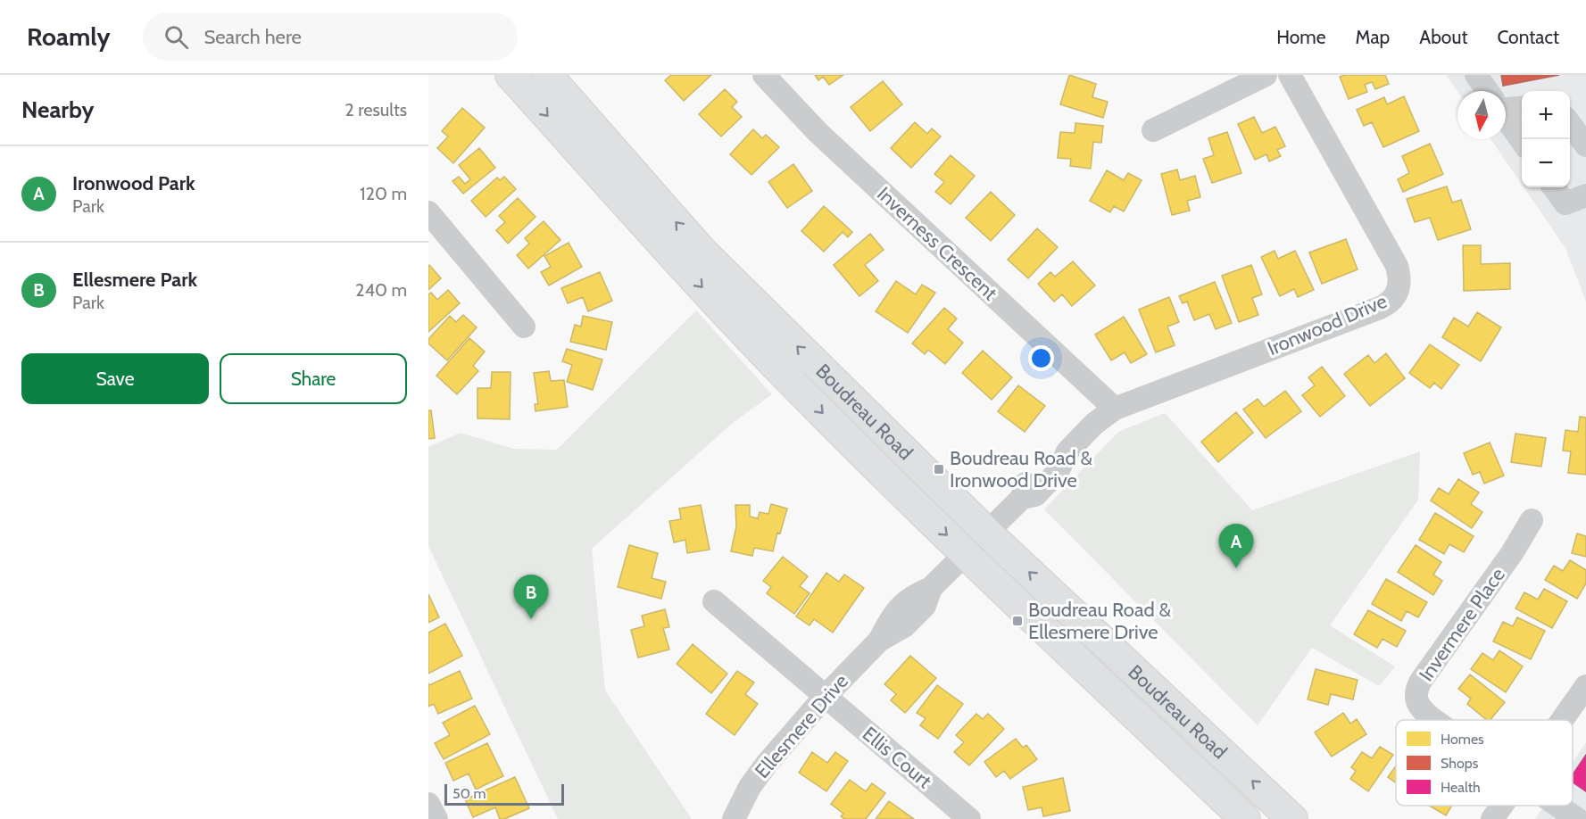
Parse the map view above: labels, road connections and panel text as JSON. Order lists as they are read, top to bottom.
{
  "streets": {
    "main road": ["Boudreau Road"],
    "street": [
      "Inverness Crescent",
      "Ironwood Drive",
      "Invermere Place",
      "Ellesmere Drive",
      "Ellis Court"
    ]
  },
  "crossings": [
    ["Inverness Crescent", "Ironwood Drive"],
    ["Ironwood Drive", "Boudreau Road"],
    ["Ironwood Drive", "Ellesmere Drive"],
    ["Boudreau Road", "Ellesmere Drive"],
    ["Ellesmere Drive", "Ellis Court"]
  ],
  "places": {
    "transit": ["Boudreau Road & Ironwood Drive", "Boudreau Road & Ellesmere Drive"]
  },
  "legend": ["Homes", "Shops", "Health"],
  "scale_bar": "50 m",
  "north": "bottom",
  "page": {
    "header": "Roamly",
    "search": "Search here",
    "nav": [
      "Home",
      "Map",
      "About",
      "Contact"
    ],
    "heading": ["Nearby", "2 results"],
    "map_buttons": ["+", "−"],
    "list": [
      {
        "mark": "A",
        "name": "Ironwood Park",
        "note": "Park",
        "value": "120 m"
      },
      {
        "mark": "B",
        "name": "Ellesmere Park",
        "note": "Park",
        "value": "240 m"
      }
    ],
    "buttons": ["Save", "Share"],
    "pins": ["A", "B"],
    "scale": "50 m"
  }
}
